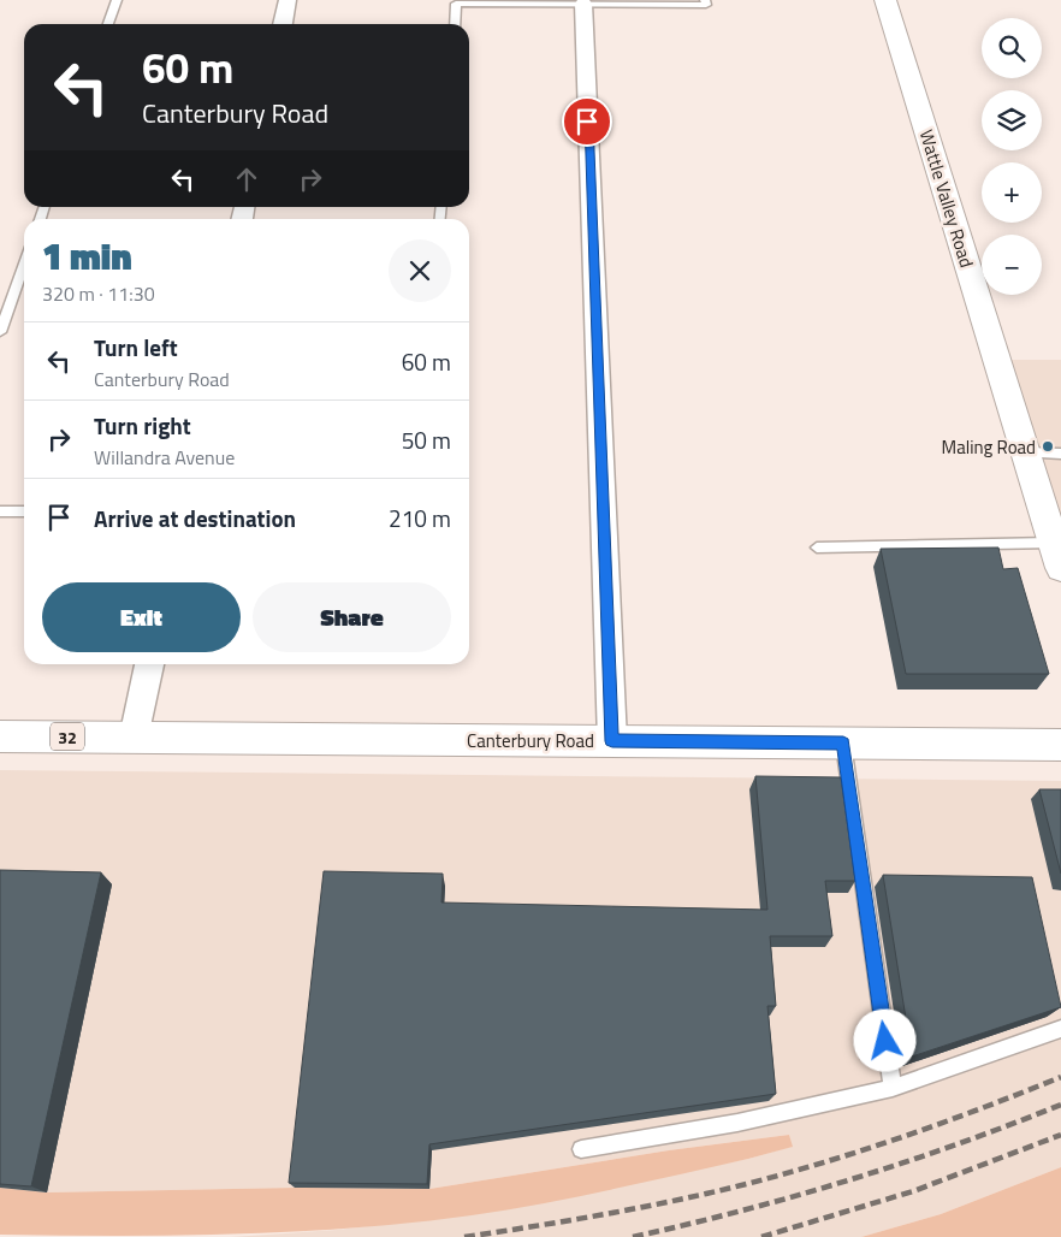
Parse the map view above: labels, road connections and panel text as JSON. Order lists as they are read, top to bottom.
{
  "streets": {
    "street": ["Wattle Valley Road", "32", "Canterbury Road"]
  },
  "places": ["Maling Road"],
  "page": {
    "map_buttons": ["+", "−"],
    "turn": ["60 m", "Canterbury Road"],
    "heading": ["1 min", "320 m · 11:30"],
    "list": [
      {
        "name": "Turn left",
        "note": "Canterbury Road",
        "value": "60 m"
      },
      {
        "name": "Turn right",
        "note": "Willandra Avenue",
        "value": "50 m"
      },
      {
        "name": "Arrive at destination",
        "value": "210 m"
      }
    ],
    "buttons": ["Exit", "Share"]
  }
}
